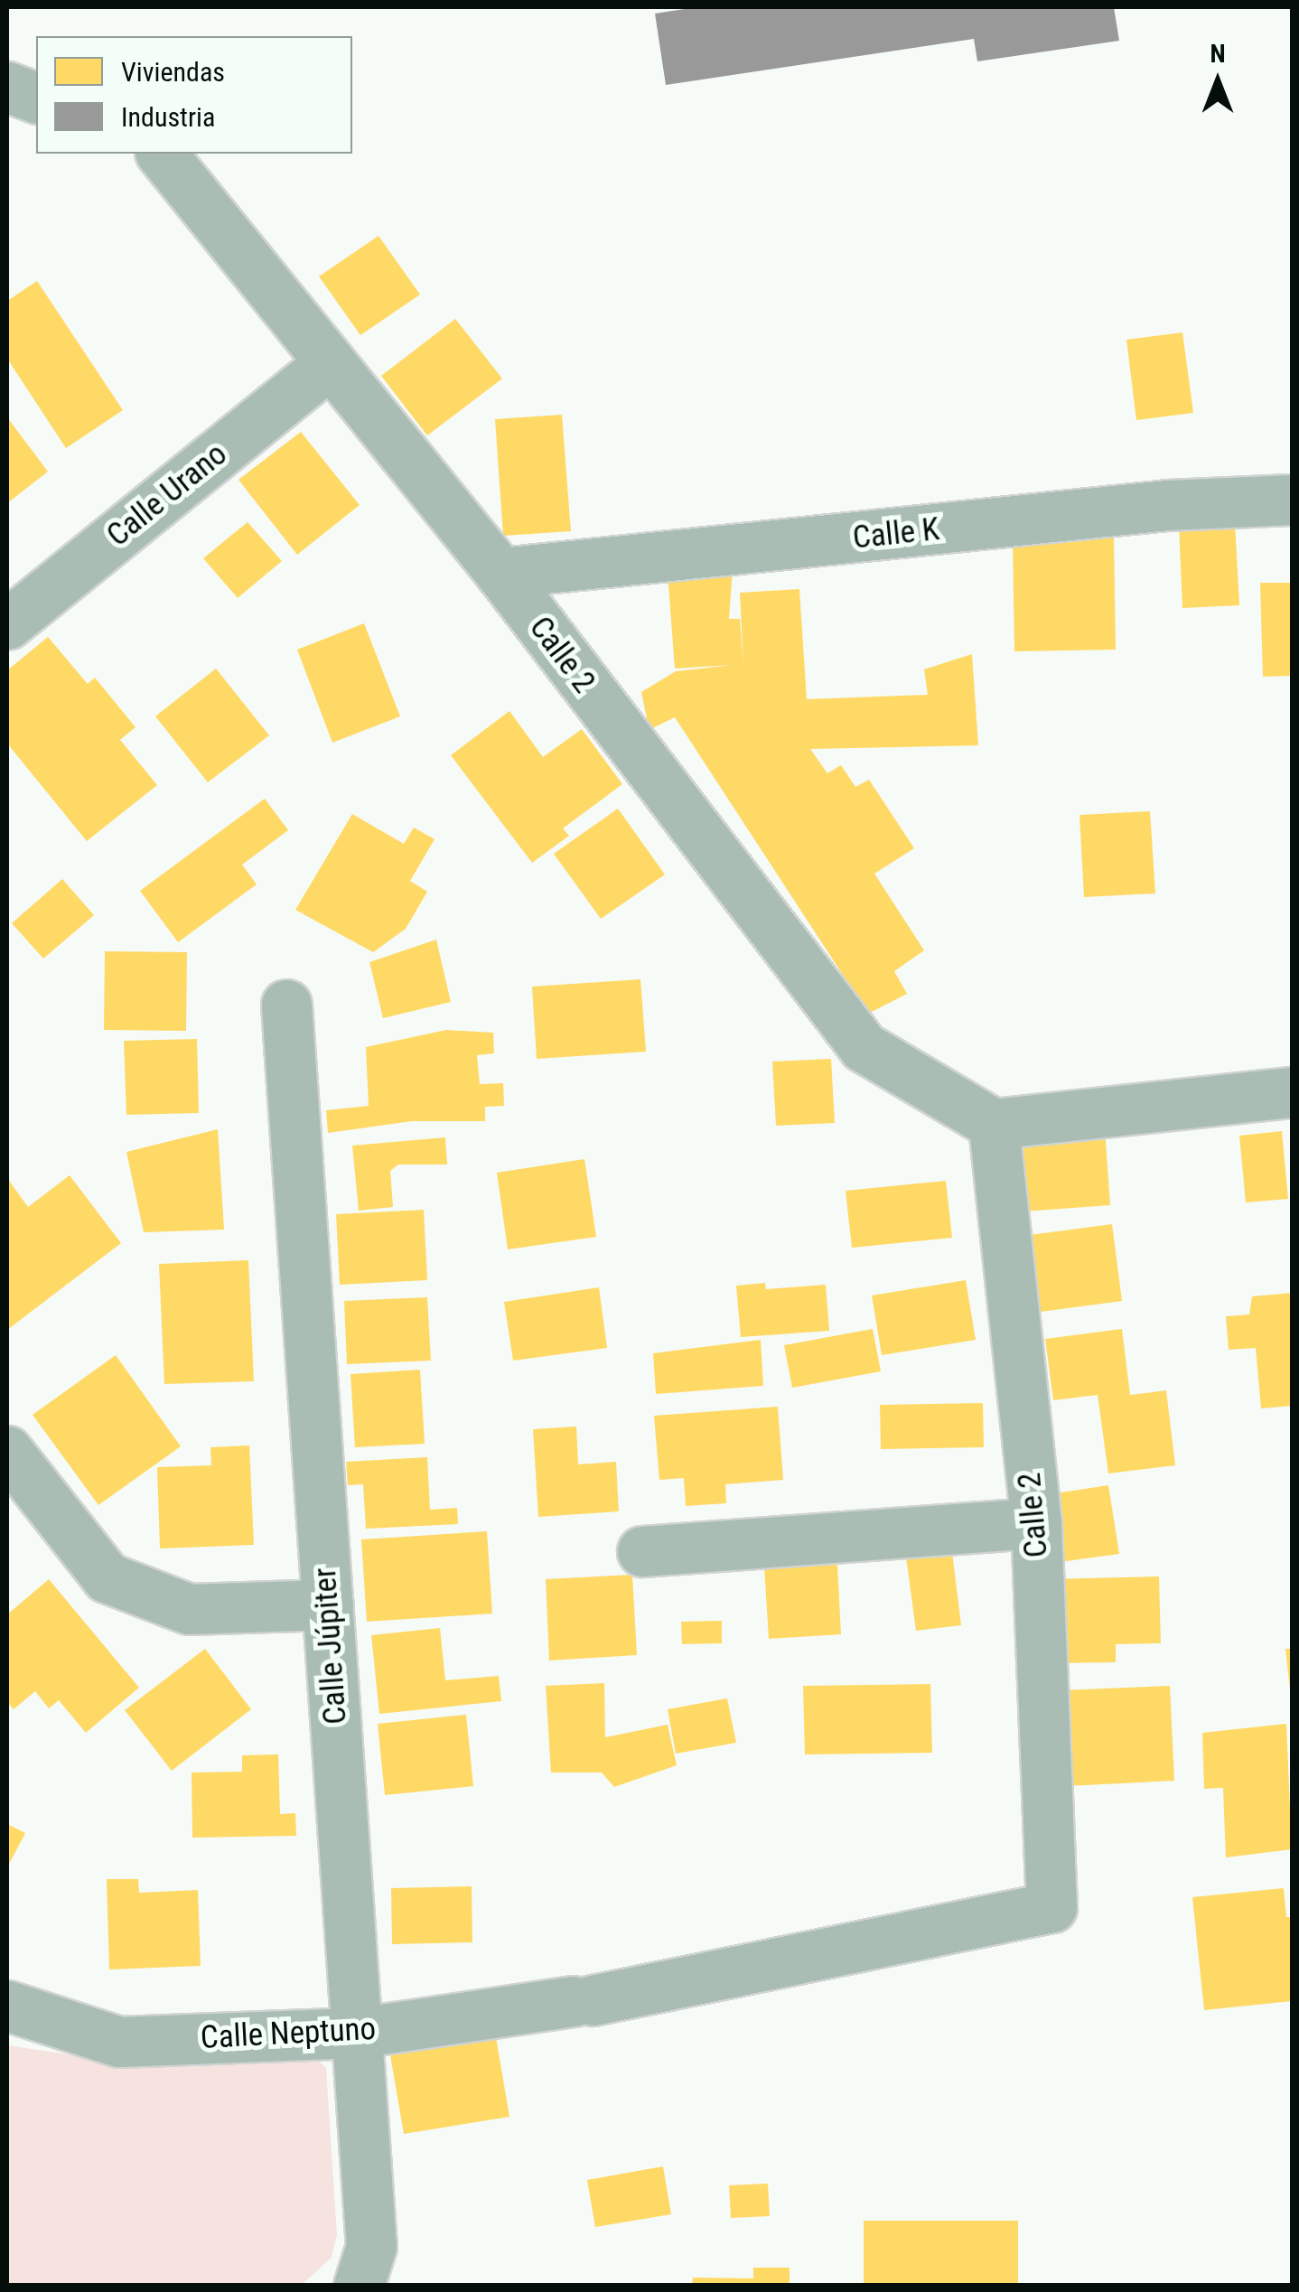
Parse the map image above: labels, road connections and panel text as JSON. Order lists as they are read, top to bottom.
{
  "streets": {
    "street": [
      "Calle Urano",
      "Calle K",
      "Calle 2",
      "Calle Júpiter",
      "Calle Neptuno"
    ]
  },
  "crossings": [
    ["Calle Urano", "Calle 2"],
    ["Calle K", "Calle 2"],
    ["Calle 2", "Calle Neptuno"],
    ["Calle Júpiter", "Calle Neptuno"]
  ],
  "legend": ["Viviendas", "Industria"],
  "north": "top"
}
